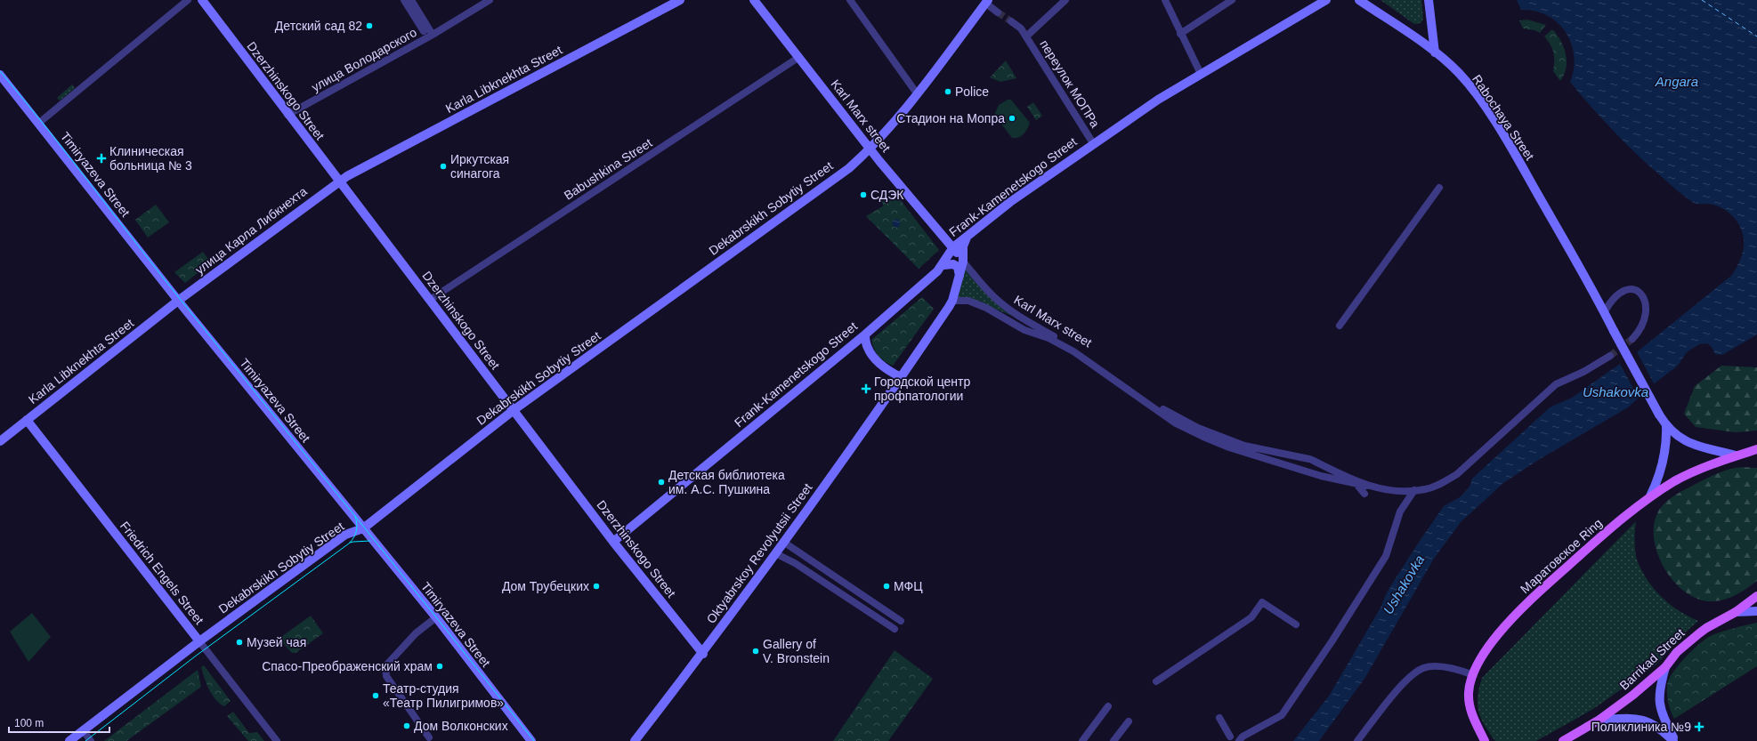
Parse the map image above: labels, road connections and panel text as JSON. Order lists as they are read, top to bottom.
{
  "streets": {
    "main road": [
      "Karla Libknekhta Street",
      "Dzerzhinskogo Street",
      "Karl Marx street",
      "Rabochaya Street",
      "Timiryazeva Street",
      "Frank-Kamenetskogo Street",
      "Dekabrskikh Sobytiy Street",
      "улица Карла Либкнехта",
      "Oktyabrskoy Revolyutsii Street",
      "Маратовское Ring",
      "Friedrich Engels Street",
      "Barrikad Street"
    ],
    "street": ["улица Володарского", "переулок МОПРа", "Babushkina Street"]
  },
  "crossings": [
    ["улица Володарского", "Dzerzhinskogo Street"],
    ["Karla Libknekhta Street", "Dzerzhinskogo Street"],
    ["Karla Libknekhta Street", "Timiryazeva Street"],
    ["Karla Libknekhta Street", "улица Карла Либкнехта"],
    ["Karla Libknekhta Street", "Friedrich Engels Street"],
    ["переулок МОПРа", "Frank-Kamenetskogo Street"],
    ["Dzerzhinskogo Street", "Babushkina Street"],
    ["Dzerzhinskogo Street", "Frank-Kamenetskogo Street"],
    ["Dzerzhinskogo Street", "Dekabrskikh Sobytiy Street"],
    ["Dzerzhinskogo Street", "улица Карла Либкнехта"],
    ["Dzerzhinskogo Street", "Oktyabrskoy Revolyutsii Street"],
    ["Karl Marx street", "Babushkina Street"],
    ["Karl Marx street", "Frank-Kamenetskogo Street"],
    ["Karl Marx street", "Dekabrskikh Sobytiy Street"],
    ["Karl Marx street", "Oktyabrskoy Revolyutsii Street"],
    ["Timiryazeva Street", "Dekabrskikh Sobytiy Street"],
    ["Timiryazeva Street", "улица Карла Либкнехта"],
    ["Frank-Kamenetskogo Street", "Oktyabrskoy Revolyutsii Street"],
    ["Dekabrskikh Sobytiy Street", "Friedrich Engels Street"]
  ],
  "water": ["Angara", "Ushakovka"],
  "places": {
    "other": [
      "Детский сад 82",
      "Police",
      "Стадион на Мопра",
      "Иркутская синагога",
      "СДЭК",
      "Детская библиотека им. А.С. Пушкина",
      "Дом Трубецких",
      "МФЦ",
      "Музей чая",
      "Gallery of V. Bronstein",
      "Спасо-Преображенский храм",
      "Театр-студия «Театр Пилигримов»",
      "Дом Волконских"
    ],
    "health": ["Клиническая больница № 3", "Городской центр профпатологии", "Поликлиника №9"]
  },
  "scale_bar": "100 m"
}
